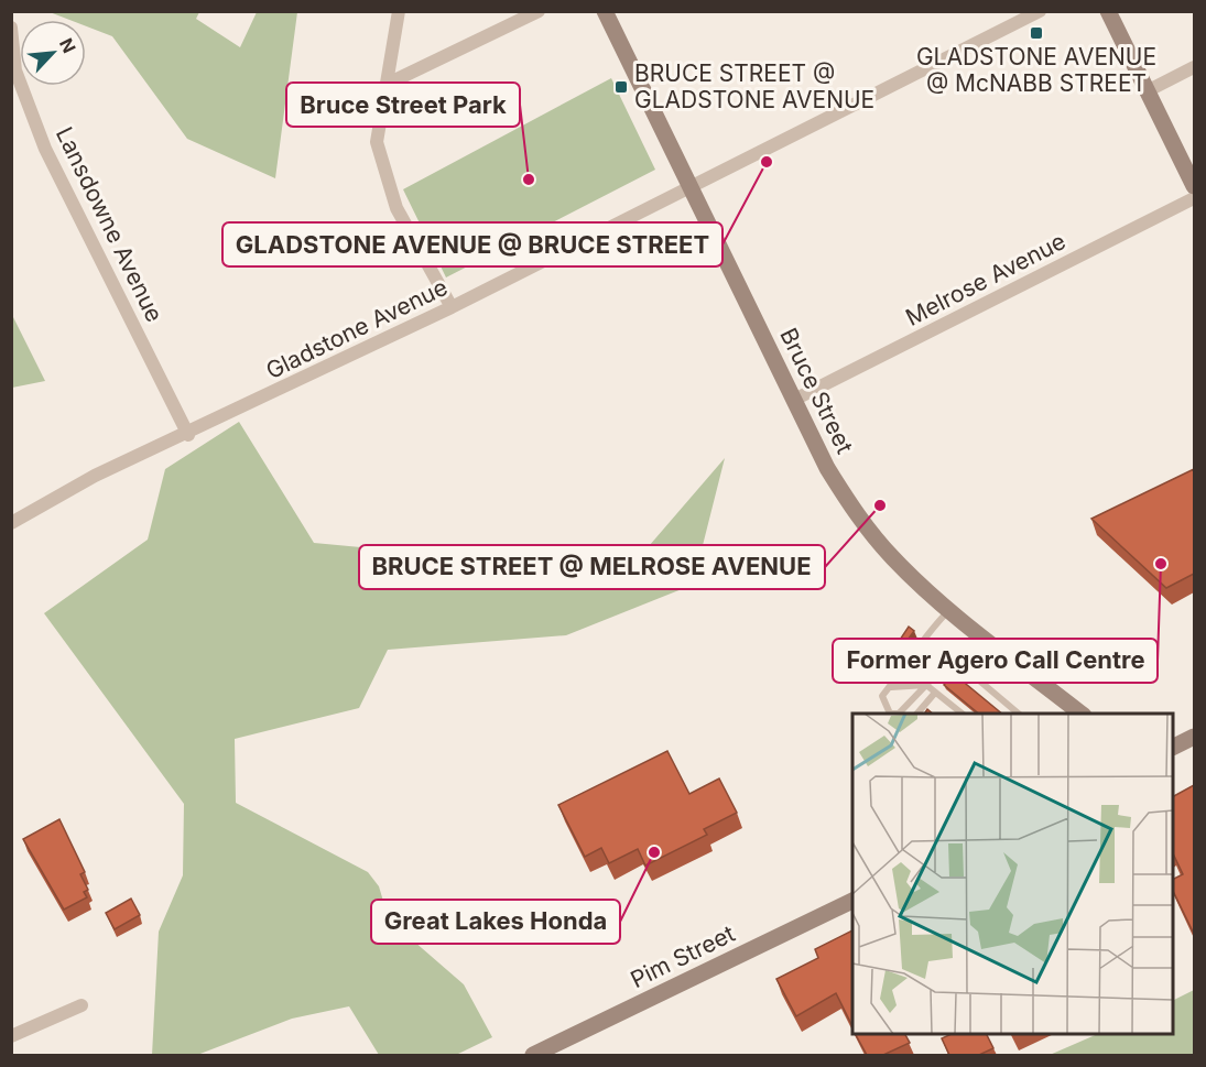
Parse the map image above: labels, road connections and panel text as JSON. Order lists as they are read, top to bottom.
{
  "streets": {
    "main road": ["Bruce Street", "Pim Street"],
    "street": ["Lansdowne Avenue", "Melrose Avenue", "Gladstone Avenue"]
  },
  "crossings": [
    ["Lansdowne Avenue", "Gladstone Avenue"],
    ["Melrose Avenue", "Bruce Street"],
    ["Gladstone Avenue", "Bruce Street"]
  ],
  "places": {
    "transit": ["GLADSTONE AVENUE @ McNABB STREET", "BRUCE STREET @ GLADSTONE AVENUE"],
    "other": [
      "GLADSTONE AVENUE @ BRUCE STREET",
      "Bruce Street Park",
      "BRUCE STREET @ MELROSE AVENUE",
      "Former Agero Call Centre",
      "Great Lakes Honda"
    ]
  },
  "north": "top right"
}
